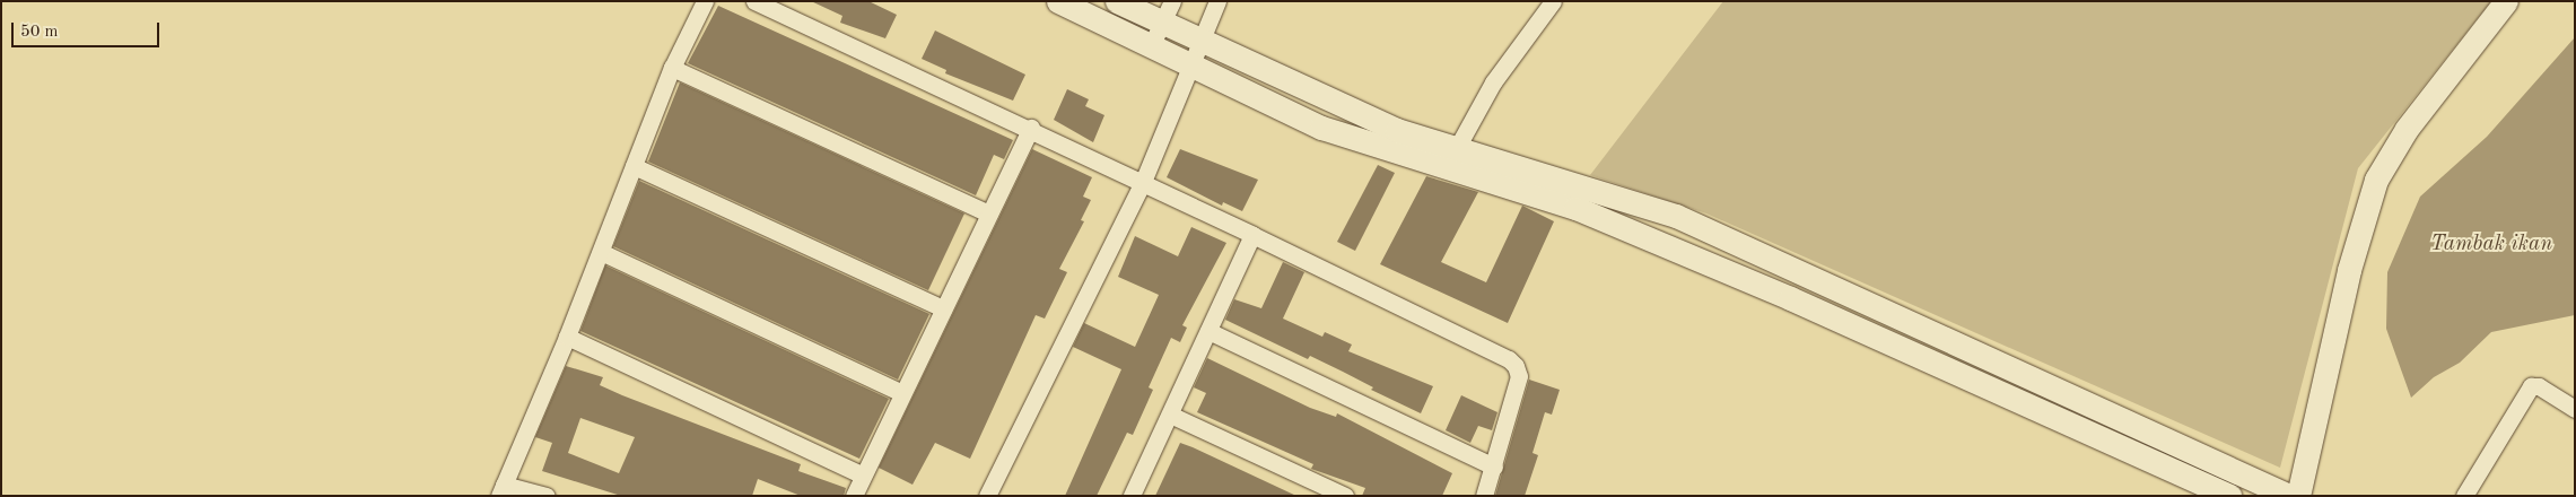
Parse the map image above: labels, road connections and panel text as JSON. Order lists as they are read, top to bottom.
{
  "water": ["Tambak ikan"],
  "scale_bar": "50 m"
}
